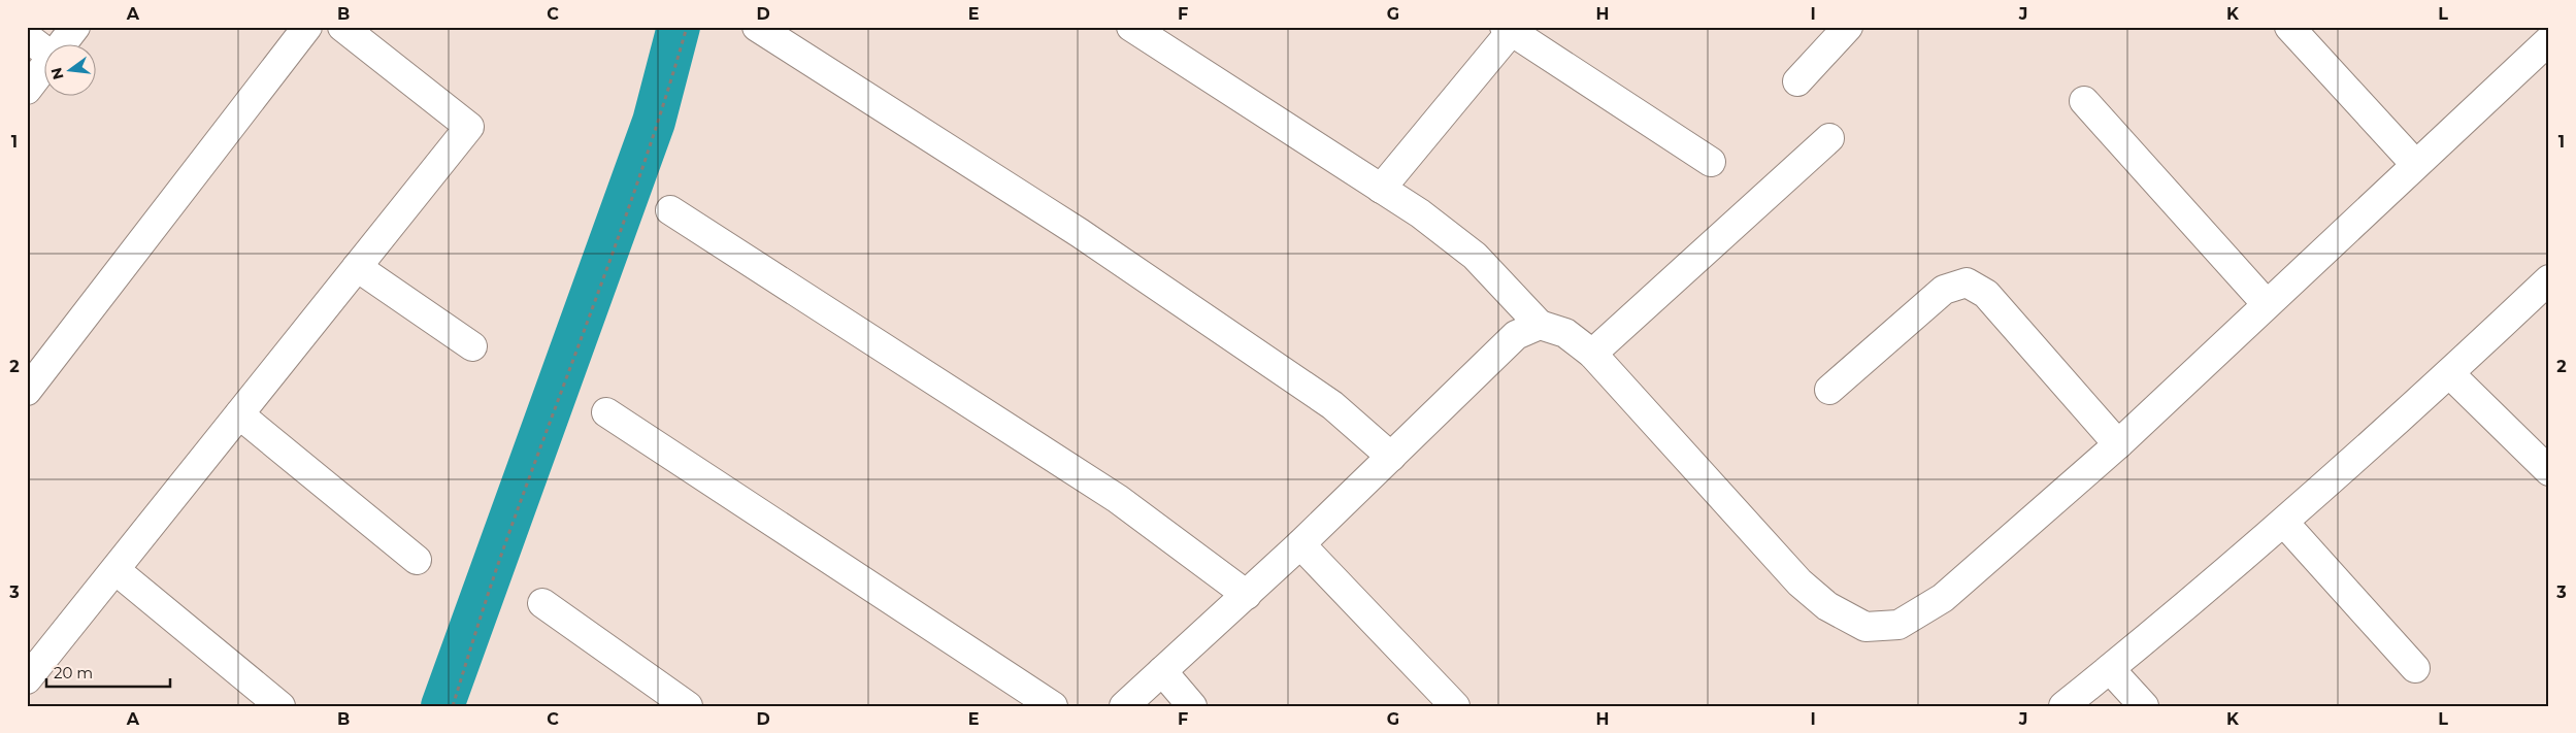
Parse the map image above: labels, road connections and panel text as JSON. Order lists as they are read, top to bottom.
{
  "scale_bar": "20 m",
  "north": "left",
  "grid": {
    "columns": [
      "A",
      "B",
      "C",
      "D",
      "E",
      "F",
      "G",
      "H",
      "I",
      "J",
      "K",
      "L"
    ],
    "rows": ["1", "2", "3"]
  }
}
